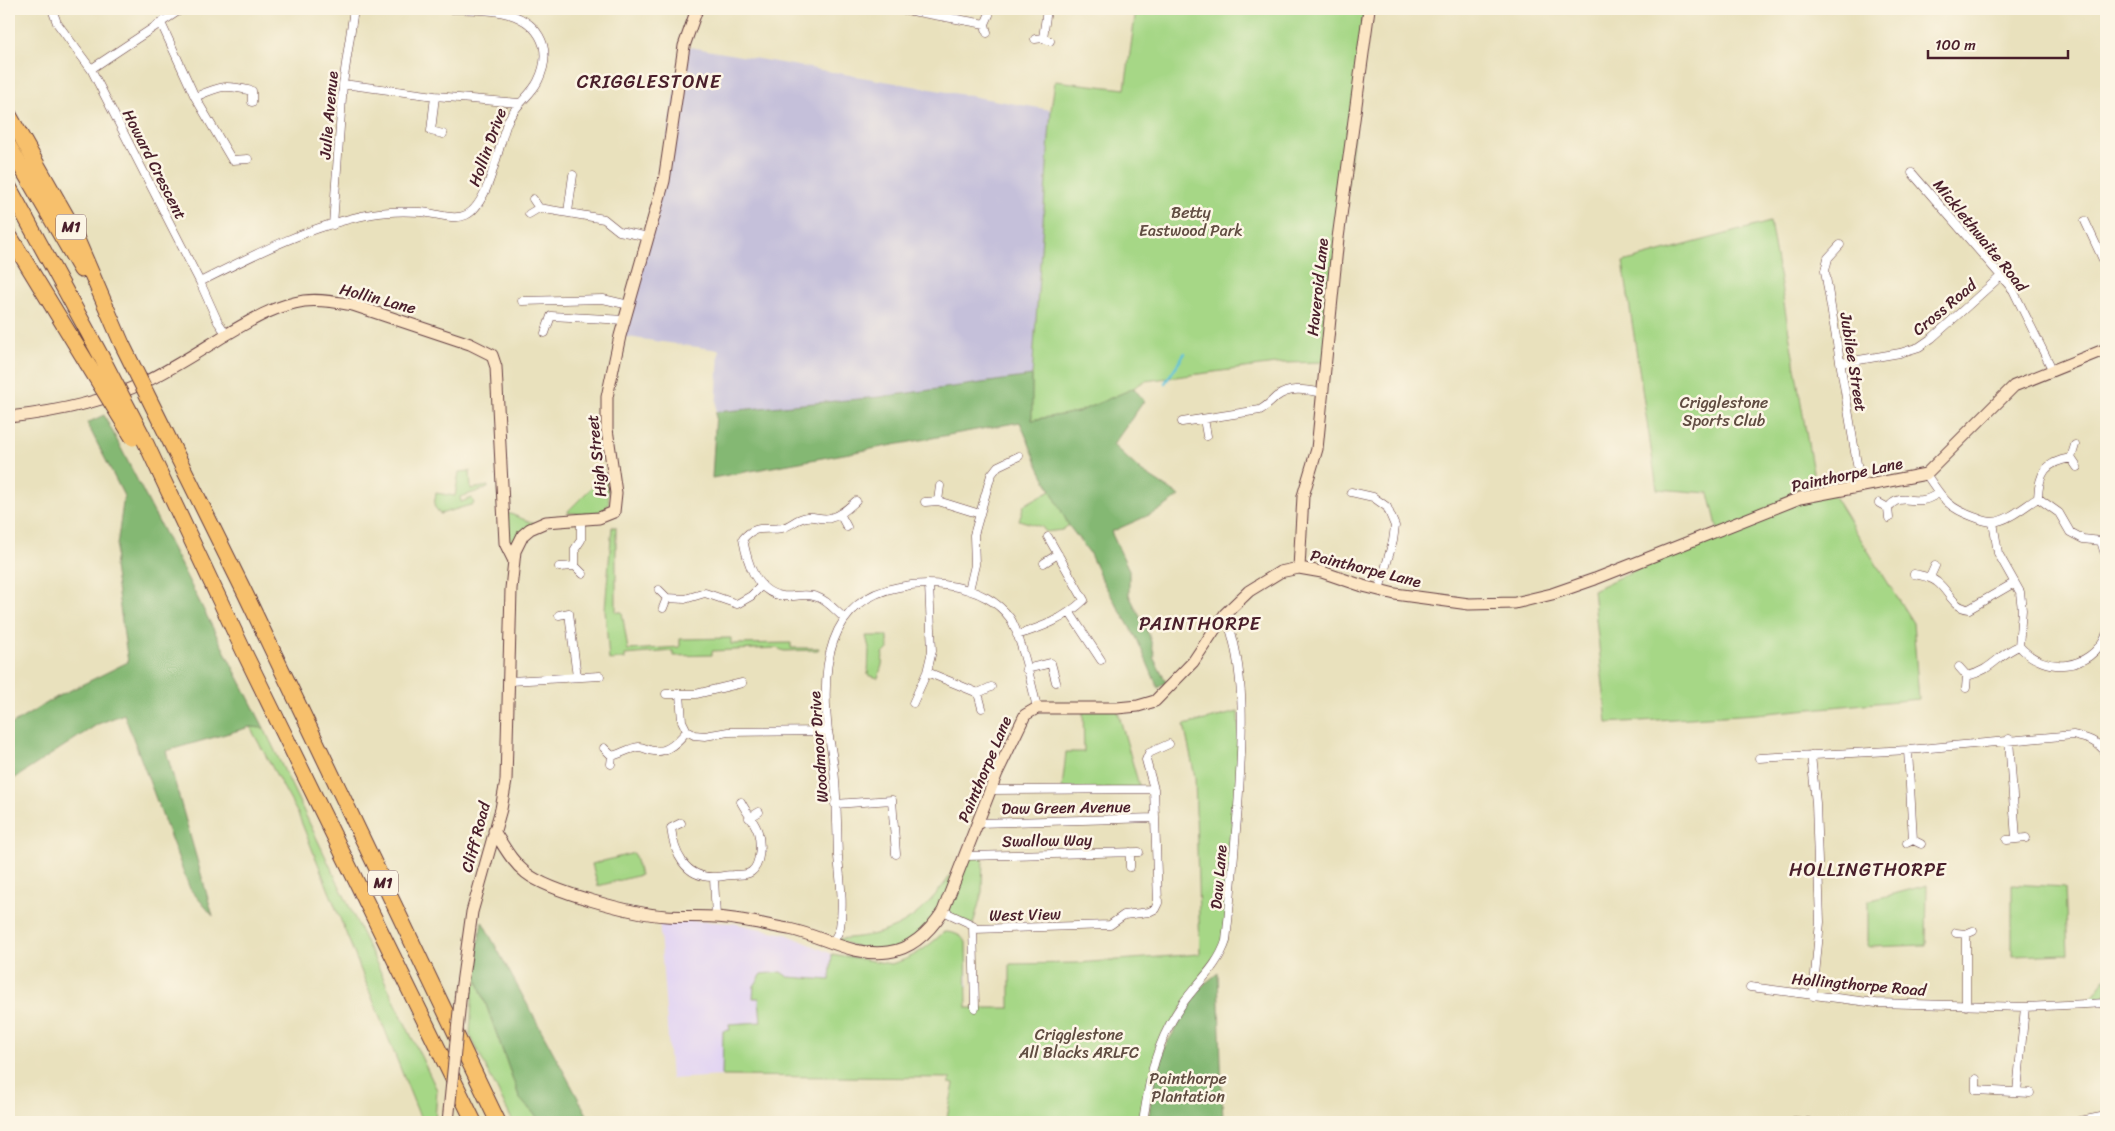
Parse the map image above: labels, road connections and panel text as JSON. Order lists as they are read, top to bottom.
{
  "streets": {
    "highway": ["M1"],
    "street": [
      "Julie Avenue",
      "Hollin Drive",
      "Howard Crescent",
      "Micklethwaite Road",
      "Haveroid Lane",
      "Hollin Lane",
      "Cross Road",
      "Jubilee Street",
      "High Street",
      "Painthorpe Lane",
      "Woodmoor Drive",
      "Daw Green Avenue",
      "Cliff Road",
      "Swallow Way",
      "Daw Lane",
      "West View",
      "Hollingthorpe Road"
    ]
  },
  "crossings": [
    ["Julie Avenue", "Hollin Drive"],
    ["Hollin Drive", "Howard Crescent"],
    ["Howard Crescent", "Hollin Lane"],
    ["Micklethwaite Road", "Cross Road"],
    ["Micklethwaite Road", "Painthorpe Lane"],
    ["Haveroid Lane", "Painthorpe Lane"],
    ["Hollin Lane", "High Street"],
    ["Hollin Lane", "Cliff Road"],
    ["Cross Road", "Jubilee Street"],
    ["Jubilee Street", "Painthorpe Lane"],
    ["High Street", "Cliff Road"],
    ["Painthorpe Lane", "Woodmoor Drive"],
    ["Painthorpe Lane", "Daw Green Avenue"],
    ["Painthorpe Lane", "Cliff Road"],
    ["Painthorpe Lane", "Swallow Way"],
    ["Painthorpe Lane", "Daw Lane"],
    ["Daw Green Avenue", "West View"]
  ],
  "districts": ["CRIGGLESTONE", "PAINTHORPE", "HOLLINGTHORPE"],
  "parks": [
    "Betty Eastwood Park",
    "Crigglestone Sports Club",
    "Crigglestone All Blacks ARLFC",
    "Painthorpe Plantation"
  ],
  "scale_bar": "100 m"
}
